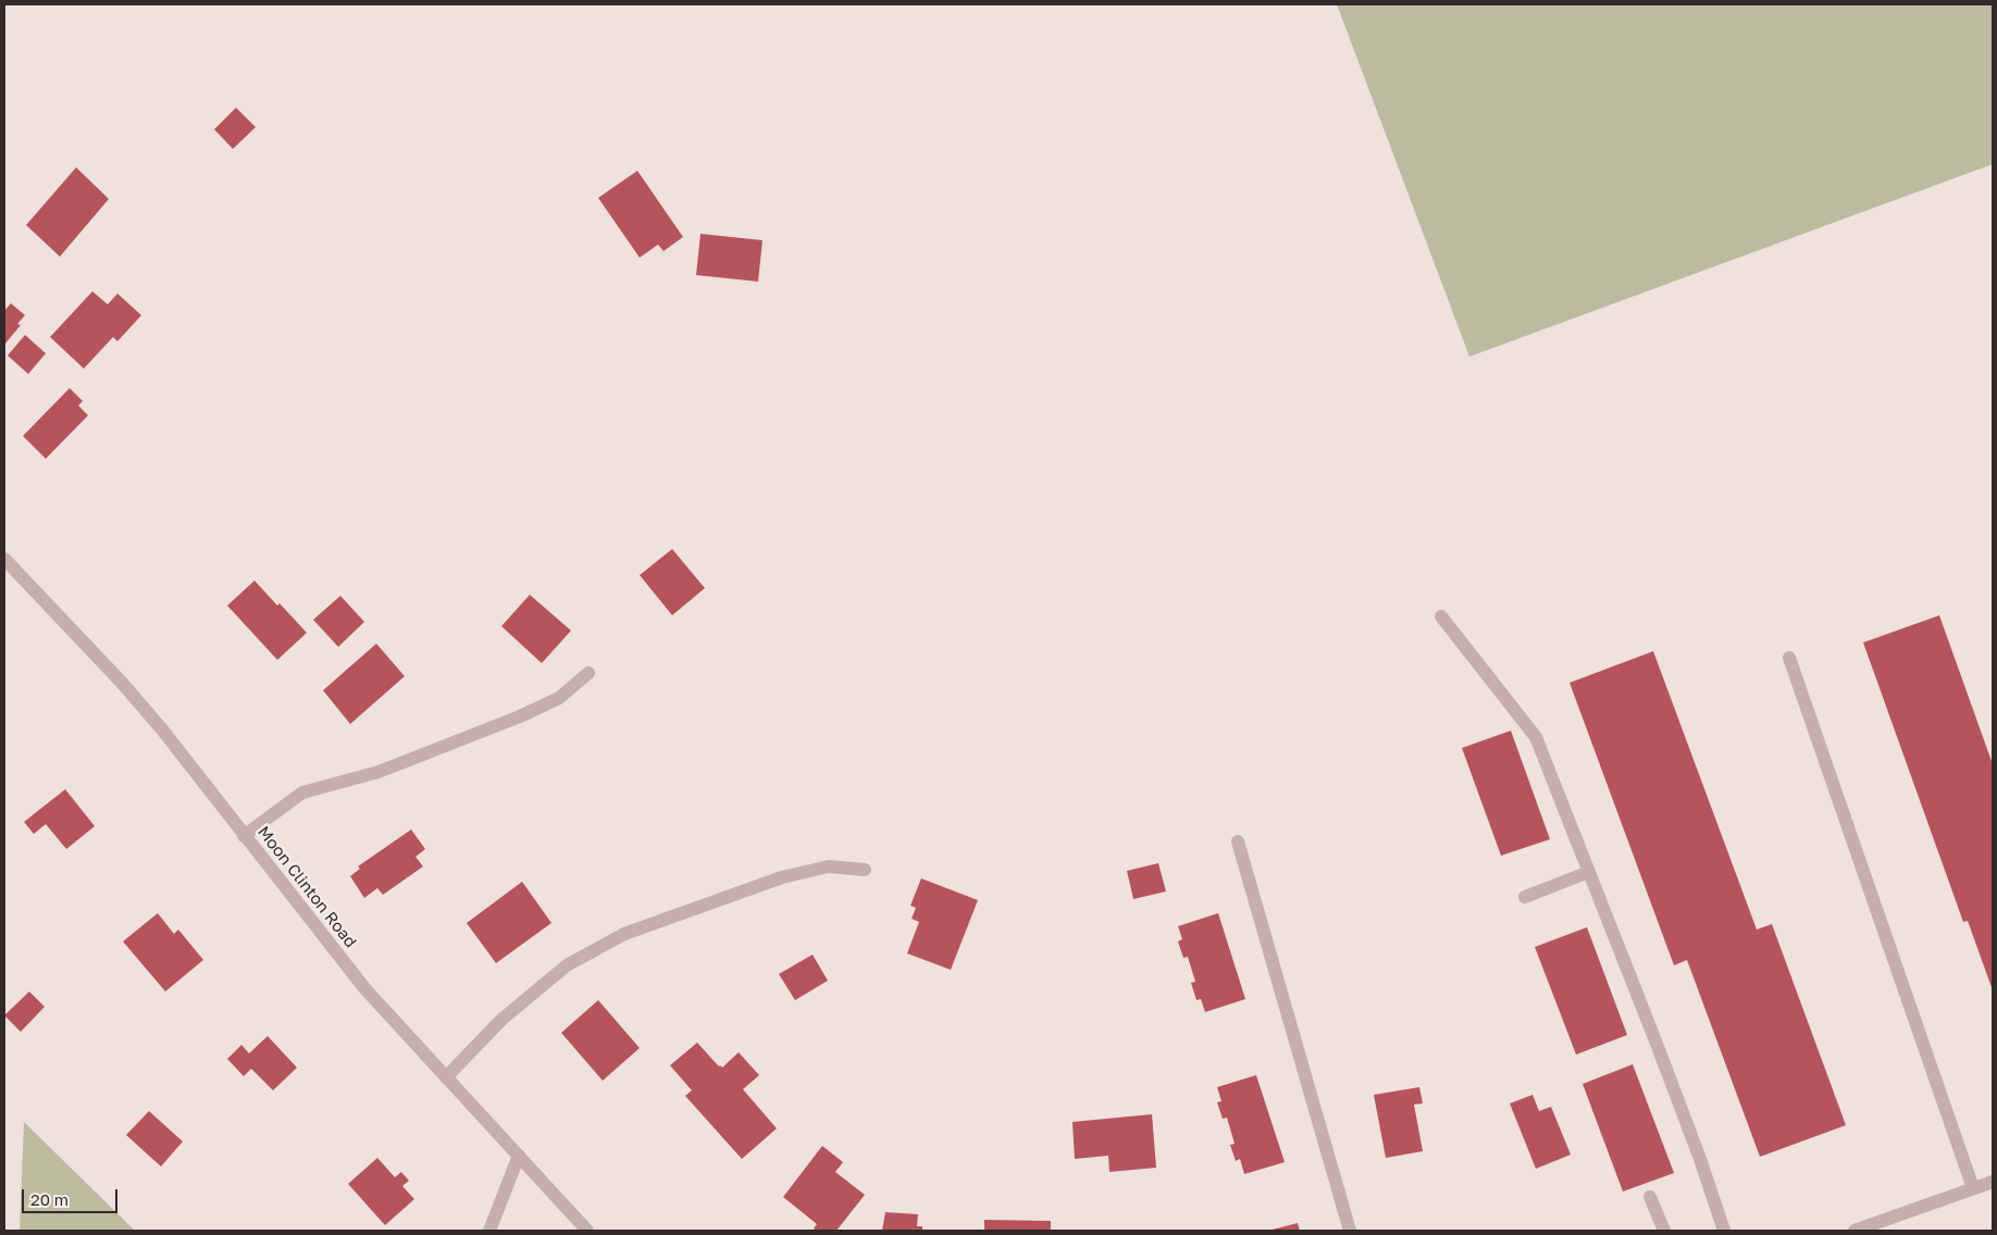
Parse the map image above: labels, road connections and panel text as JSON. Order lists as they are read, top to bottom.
{
  "streets": {
    "street": ["Moon Clinton Road"]
  },
  "scale_bar": "20 m"
}
